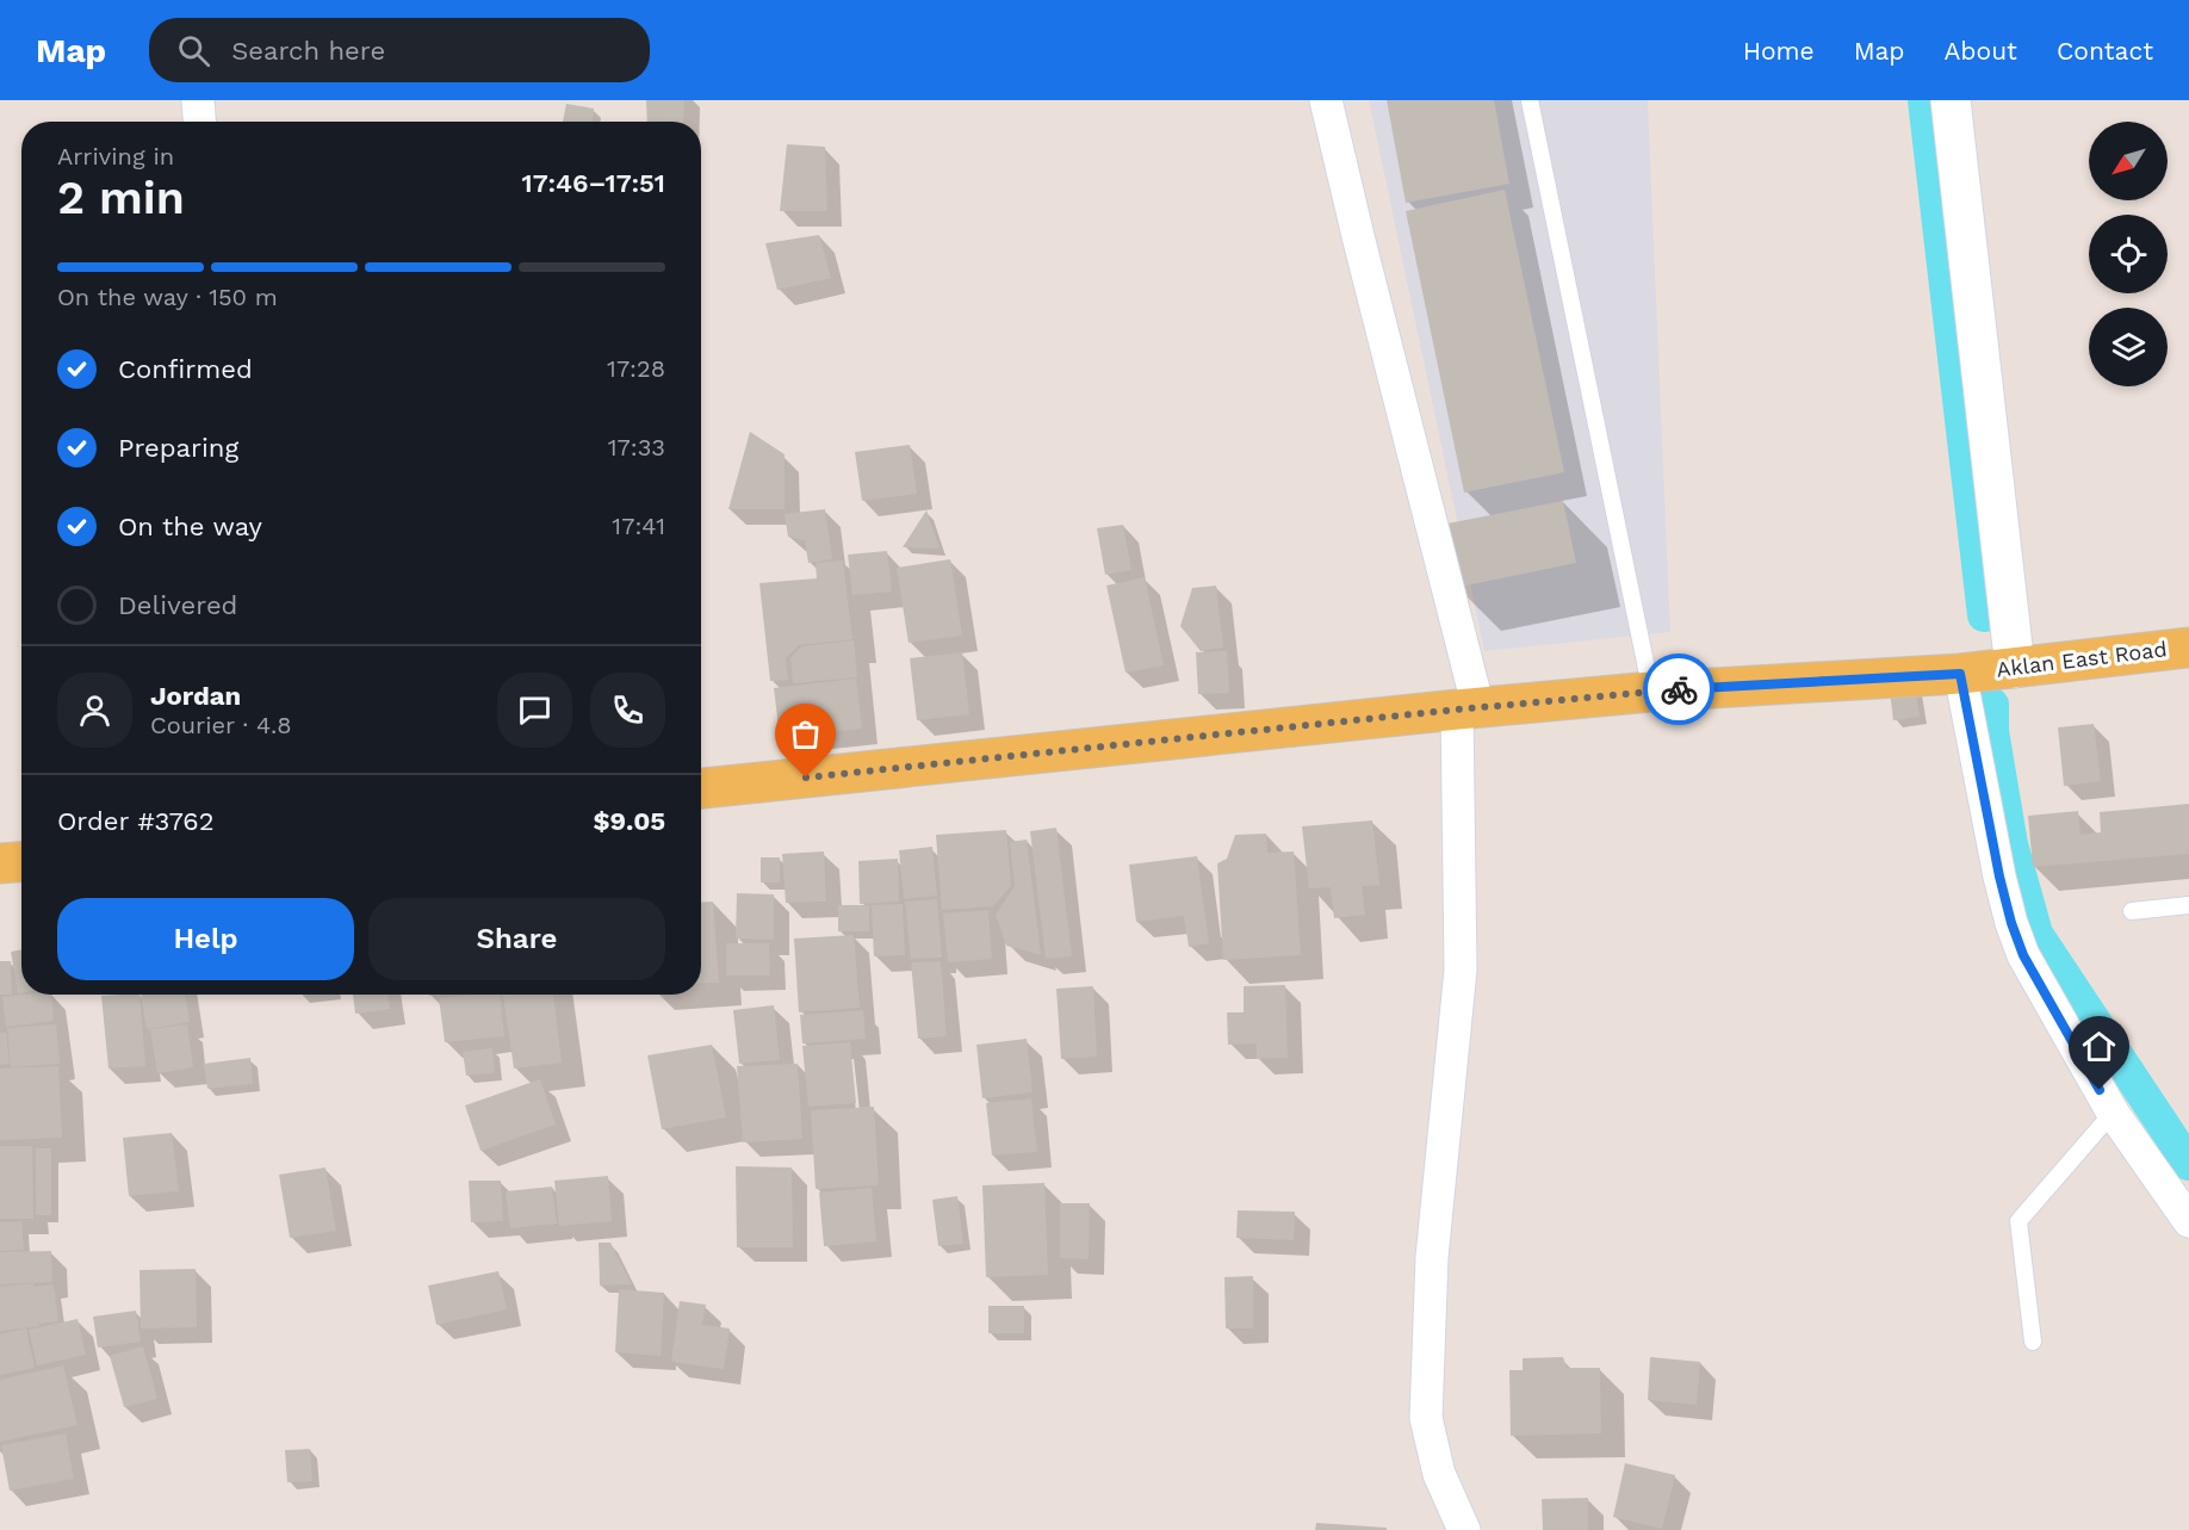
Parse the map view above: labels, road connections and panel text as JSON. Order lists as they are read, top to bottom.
{
  "streets": {
    "main road": ["Aklan East Road"]
  },
  "north": "bottom left",
  "page": {
    "header": "Map",
    "search": "Search here",
    "nav": [
      "Home",
      "Map",
      "About",
      "Contact"
    ],
    "heading": ["2 min", "Arriving in", "17:46–17:51"],
    "panel": [
      "Jordan",
      "Courier · 4.8",
      "Order #3762",
      "$9.05"
    ],
    "bar": "On the way · 150 m",
    "list": [
      ["Confirmed", "17:28"],
      ["Preparing", "17:33"],
      ["On the way", "17:41"],
      "Delivered"
    ],
    "buttons": ["Help", "Share"]
  }
}
